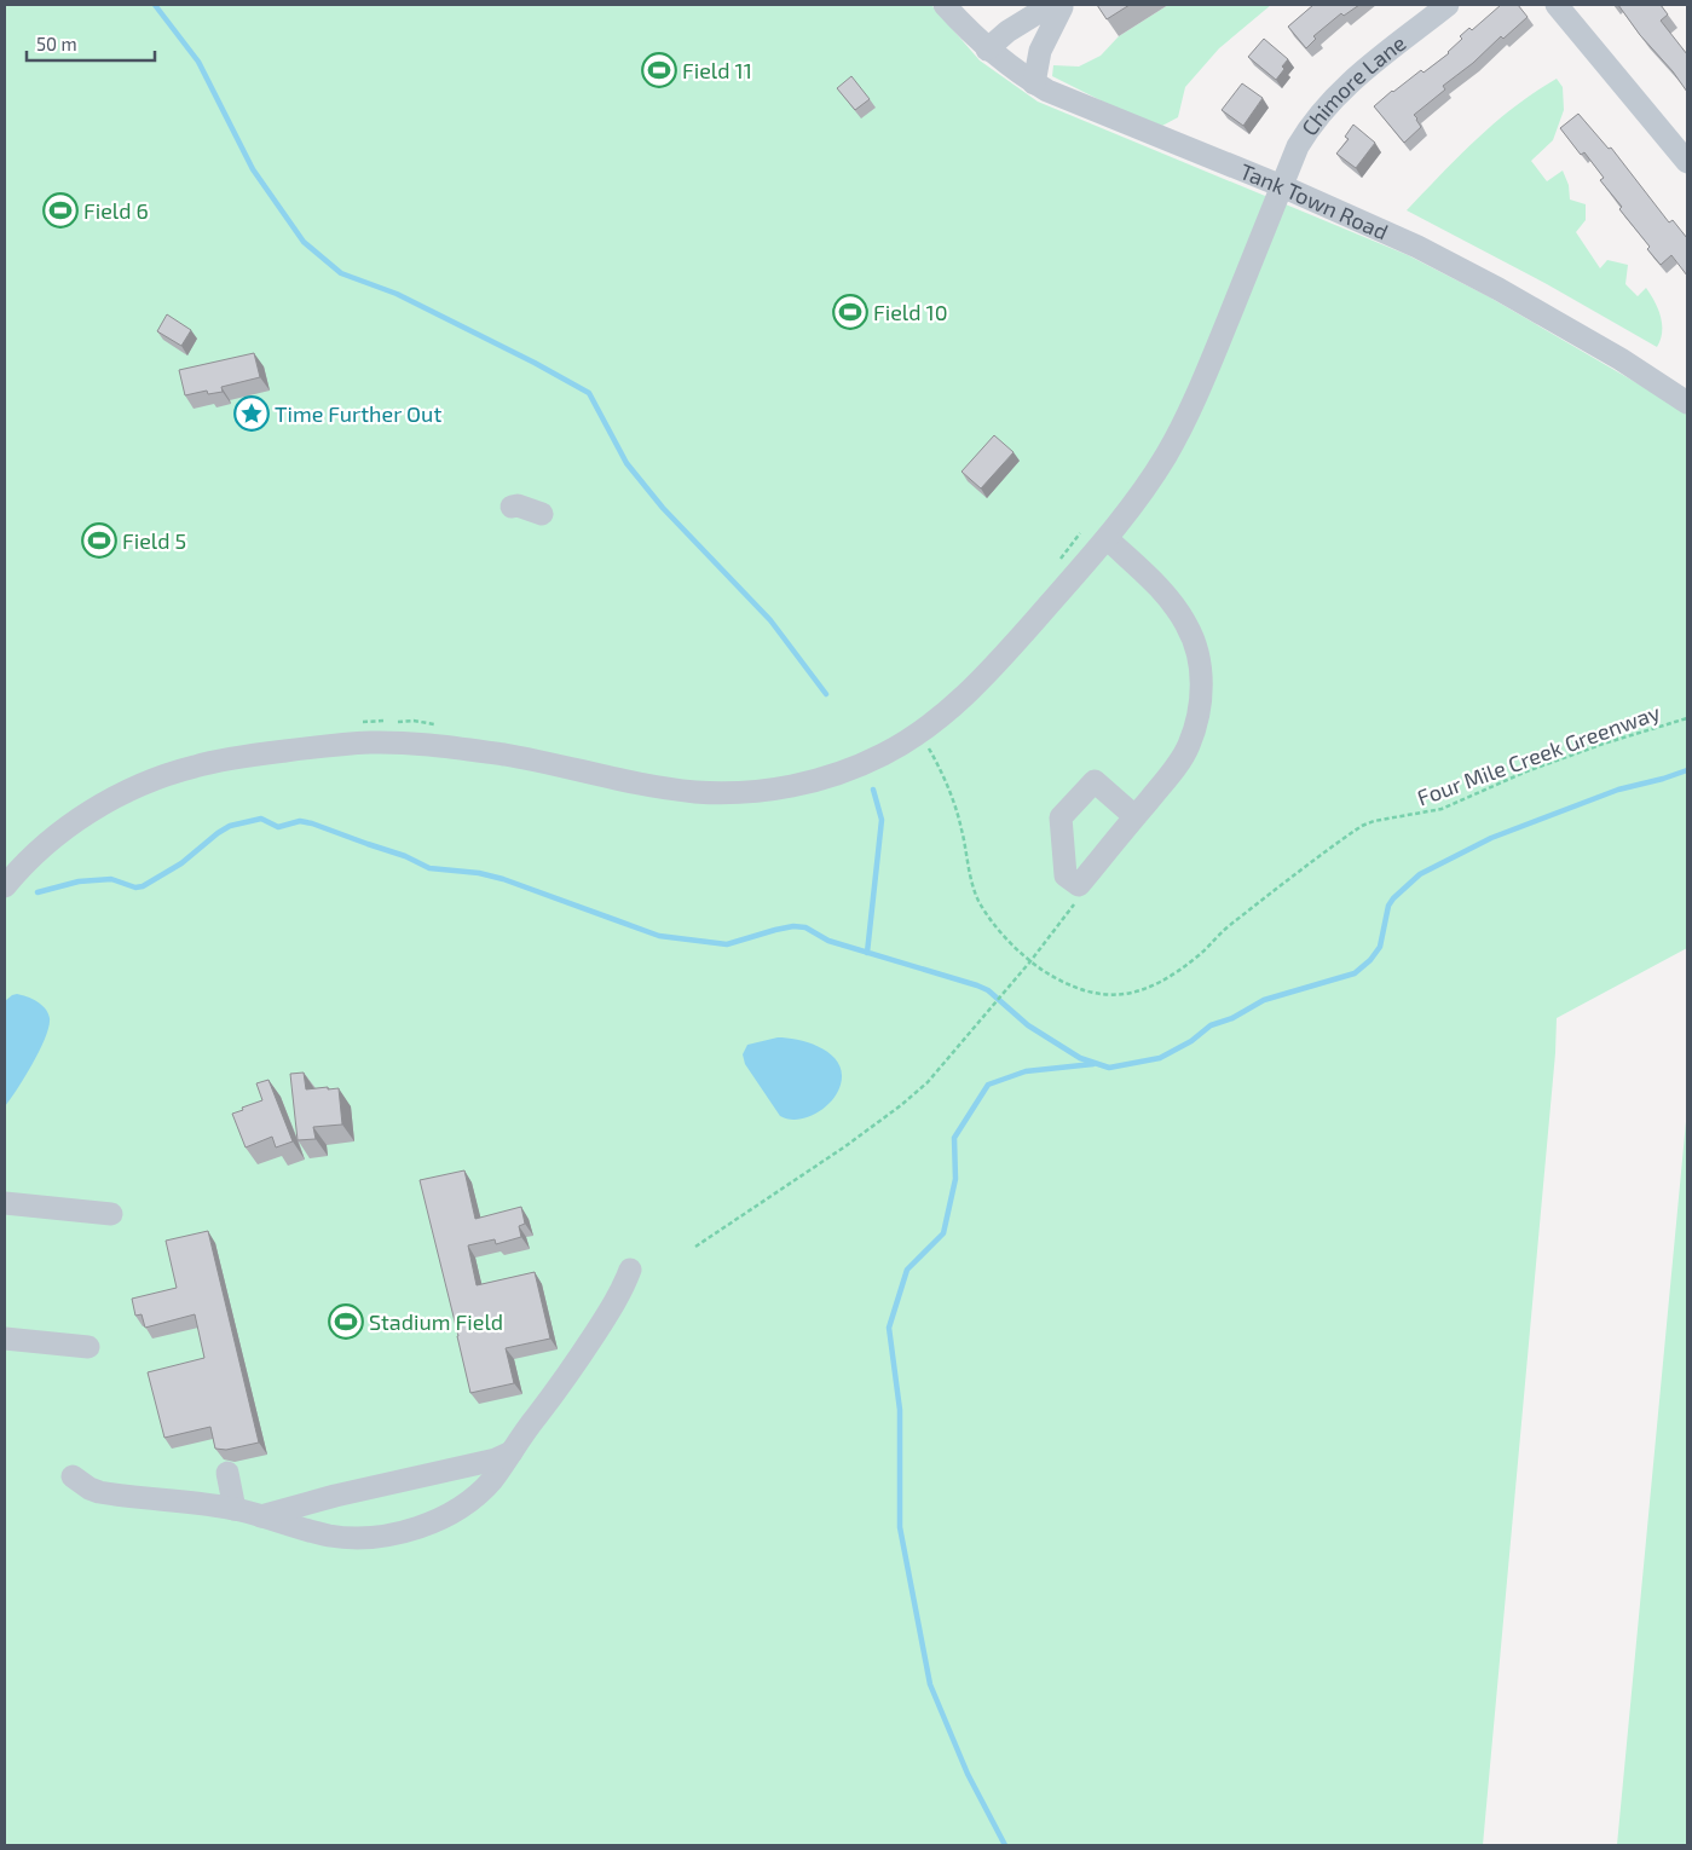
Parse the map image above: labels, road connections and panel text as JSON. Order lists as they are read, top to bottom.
{
  "streets": {
    "street": ["Chimore Lane", "Tank Town Road"],
    "path": ["Four Mile Creek Greenway"]
  },
  "crossings": [
    ["Chimore Lane", "Tank Town Road"]
  ],
  "places": {
    "sports": [
      "Field 11",
      "Field 6",
      "Field 10",
      "Field 5",
      "Stadium Field"
    ],
    "place": ["Time Further Out"]
  },
  "scale_bar": "50 m"
}
